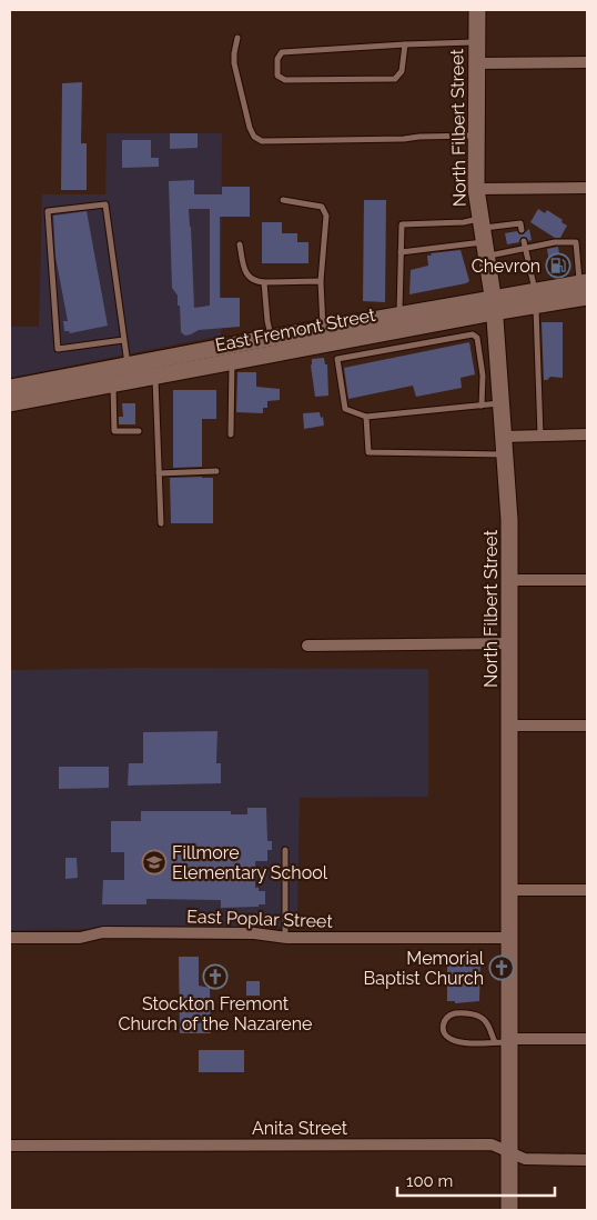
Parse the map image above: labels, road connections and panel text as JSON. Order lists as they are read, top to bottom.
{
  "streets": {
    "street": [
      "North Filbert Street",
      "East Fremont Street",
      "East Poplar Street",
      "Anita Street"
    ]
  },
  "crossings": [
    ["North Filbert Street", "East Fremont Street"],
    ["North Filbert Street", "East Poplar Street"],
    ["North Filbert Street", "Anita Street"]
  ],
  "places": {
    "fuel station": ["Chevron"],
    "school or university": ["Fillmore Elementary School"],
    "church": ["Memorial Baptist Church", "Stockton Fremont Church of the Nazarene"]
  },
  "scale_bar": "100 m"
}
